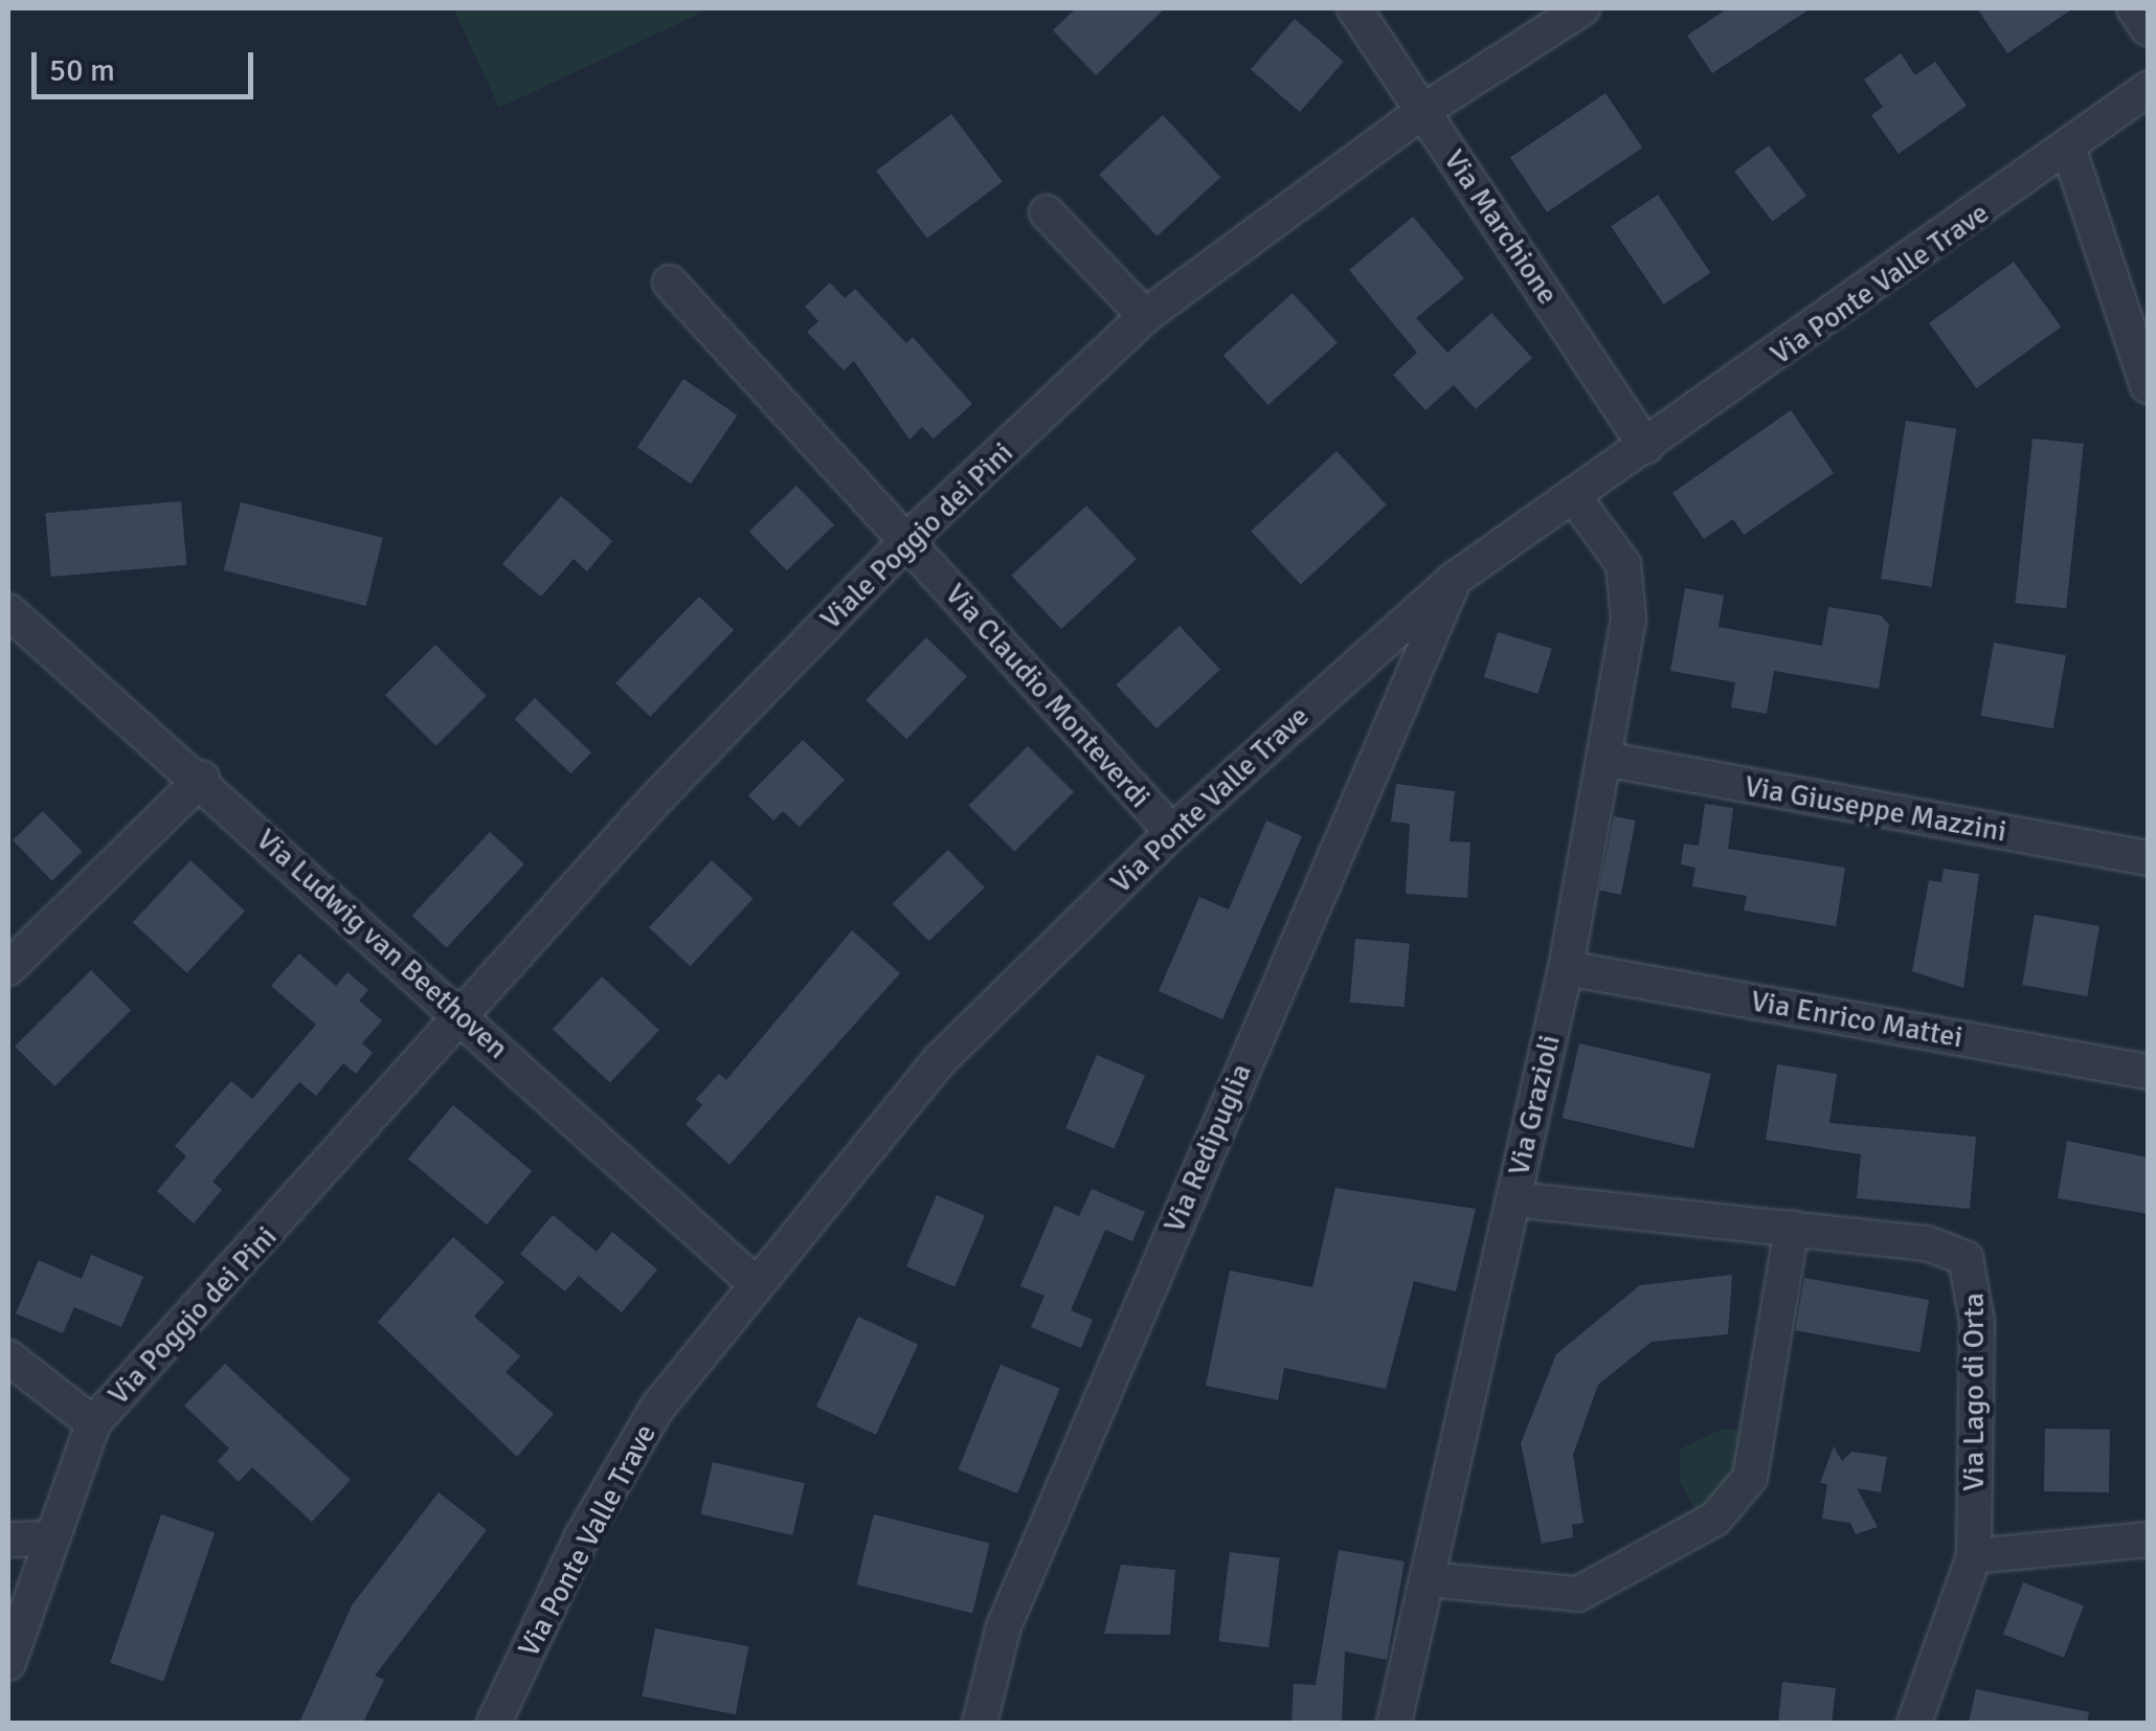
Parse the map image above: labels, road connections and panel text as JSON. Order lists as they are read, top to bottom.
{
  "streets": {
    "street": [
      "Via Marchione",
      "Via Ponte Valle Trave",
      "Viale Poggio dei Pini",
      "Via Claudio Monteverdi",
      "Via Giuseppe Mazzini",
      "Via Ludwig van Beethoven",
      "Via Enrico Mattei",
      "Via Grazioli",
      "Via Redipuglia",
      "Via Poggio dei Pini",
      "Via Lago di Orta"
    ]
  },
  "crossings": [
    ["Via Marchione", "Via Ponte Valle Trave"],
    ["Via Marchione", "Viale Poggio dei Pini"],
    ["Via Ponte Valle Trave", "Via Claudio Monteverdi"],
    ["Via Ponte Valle Trave", "Via Ludwig van Beethoven"],
    ["Via Ponte Valle Trave", "Via Redipuglia"],
    ["Viale Poggio dei Pini", "Via Claudio Monteverdi"],
    ["Viale Poggio dei Pini", "Via Ludwig van Beethoven"],
    ["Viale Poggio dei Pini", "Via Poggio dei Pini"],
    ["Via Giuseppe Mazzini", "Via Grazioli"],
    ["Via Ludwig van Beethoven", "Via Poggio dei Pini"],
    ["Via Enrico Mattei", "Via Grazioli"],
    ["Via Grazioli", "Via Lago di Orta"]
  ],
  "scale_bar": "50 m"
}
